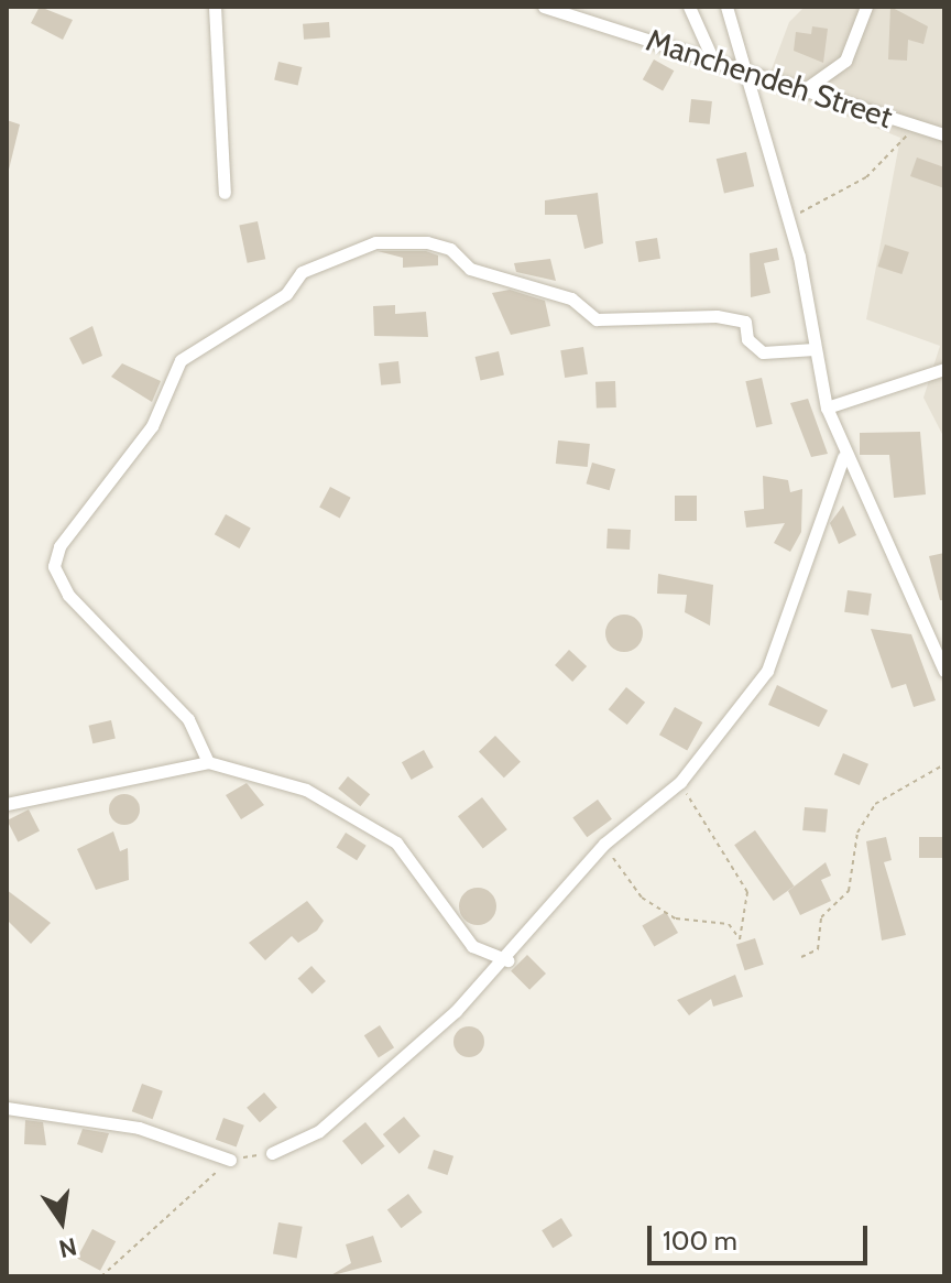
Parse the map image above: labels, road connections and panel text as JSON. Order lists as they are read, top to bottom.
{
  "streets": {
    "street": ["Manchendeh Street"]
  },
  "scale_bar": "100 m",
  "north": "bottom"
}
